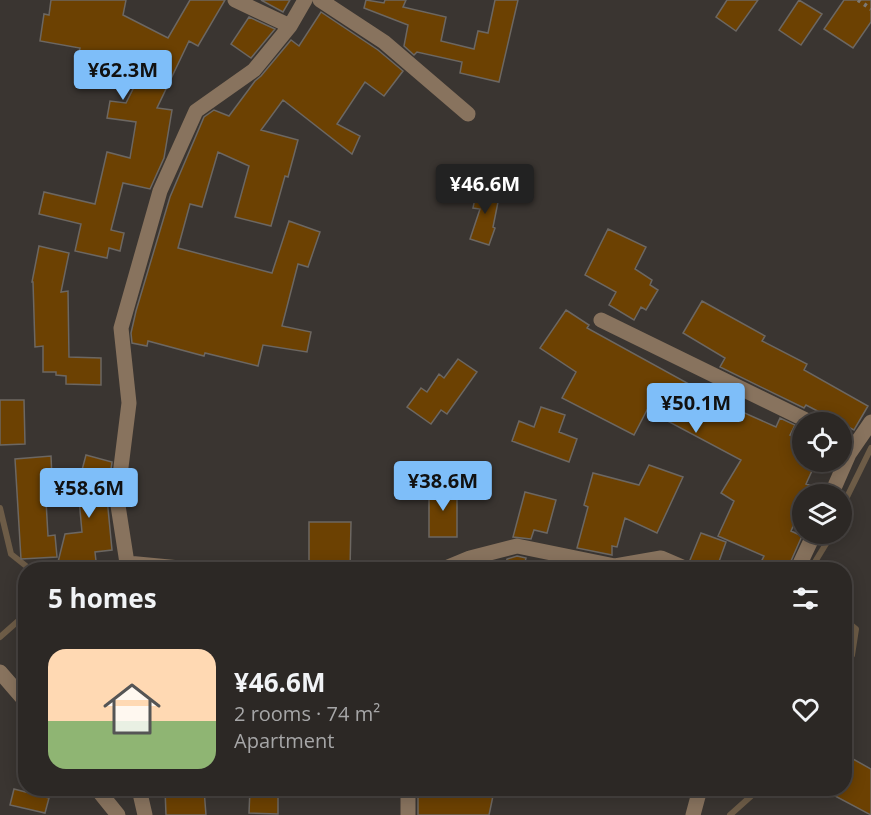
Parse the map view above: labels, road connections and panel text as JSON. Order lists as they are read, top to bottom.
{
  "page": {
    "price": [
      "¥62.3M",
      "¥46.6M",
      "¥50.1M",
      "¥38.6M",
      "¥58.6M"
    ],
    "heading": "5 homes",
    "list": [
      {
        "name": "¥46.6M",
        "note": "2 rooms · 74 m² · Apartment"
      }
    ]
  }
}
